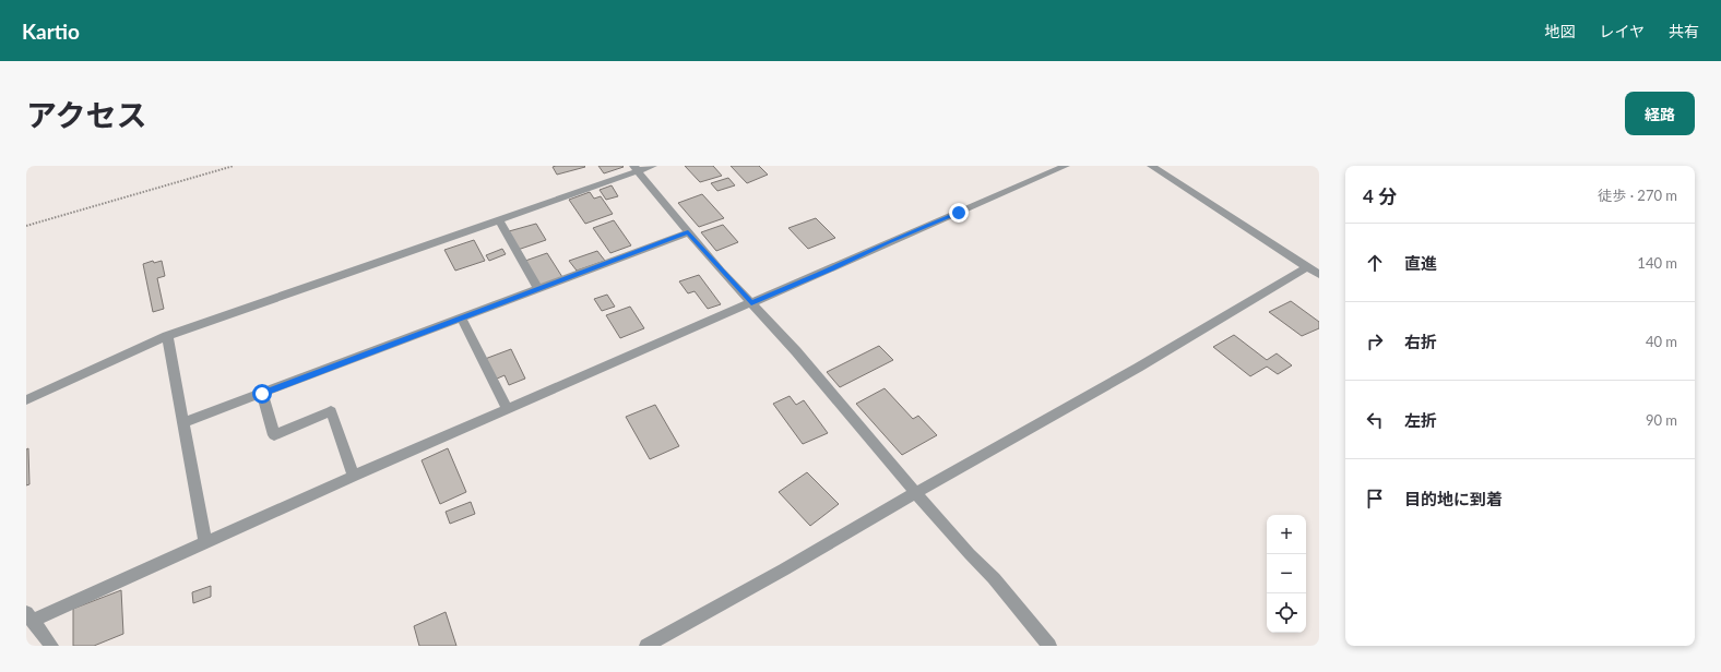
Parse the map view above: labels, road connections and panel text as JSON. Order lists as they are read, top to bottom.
{
  "page": {
    "header": "Kartio",
    "nav": ["地図", "レイヤ", "共有"],
    "title": "アクセス",
    "buttons": "経路",
    "heading": ["4 分", "徒歩 · 270 m"],
    "list": [
      ["直進", "140 m"],
      ["右折", "40 m"],
      ["左折", "90 m"],
      "目的地に到着"
    ],
    "map_buttons": ["+", "−"]
  }
}
